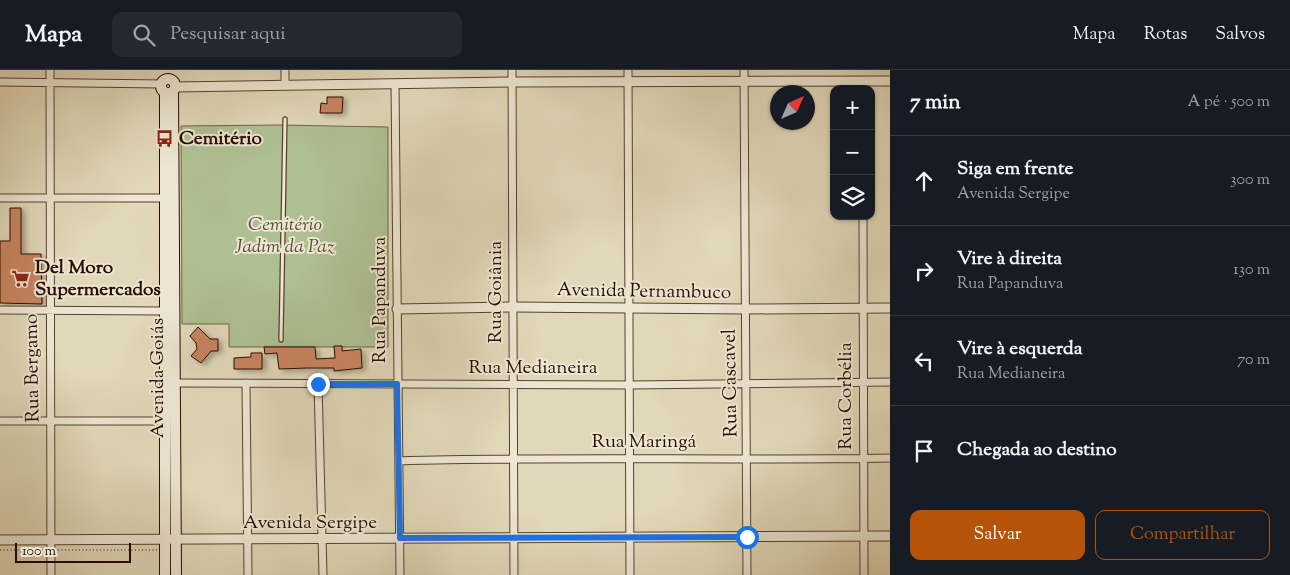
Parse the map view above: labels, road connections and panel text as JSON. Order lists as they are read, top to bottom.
{
  "streets": {
    "main road": ["Avenida Goiás"],
    "street": [
      "Rua Goiânia",
      "Avenida Pernambuco",
      "Rua Papanduva",
      "Rua Bergamo",
      "Rua Medianeira",
      "Rua Cascavel",
      "Rua Corbélia",
      "Rua Maringá",
      "Avenida Sergipe"
    ]
  },
  "crossings": [
    ["Rua Goiânia", "Avenida Pernambuco"],
    ["Rua Goiânia", "Rua Medianeira"],
    ["Rua Goiânia", "Rua Maringá"],
    ["Rua Goiânia", "Avenida Sergipe"],
    ["Avenida Pernambuco", "Rua Papanduva"],
    ["Avenida Pernambuco", "Rua Cascavel"],
    ["Avenida Pernambuco", "Rua Corbélia"],
    ["Rua Papanduva", "Rua Medianeira"],
    ["Rua Papanduva", "Rua Maringá"],
    ["Rua Papanduva", "Avenida Sergipe"],
    ["Rua Bergamo", "Avenida Sergipe"],
    ["Rua Medianeira", "Avenida Goiás"],
    ["Rua Medianeira", "Rua Cascavel"],
    ["Rua Medianeira", "Rua Corbélia"],
    ["Avenida Goiás", "Avenida Sergipe"],
    ["Rua Cascavel", "Rua Maringá"],
    ["Rua Cascavel", "Avenida Sergipe"],
    ["Rua Corbélia", "Rua Maringá"],
    ["Rua Corbélia", "Avenida Sergipe"]
  ],
  "parks": ["Cemitério Jadim da Paz"],
  "places": {
    "bus stop": ["Cemitério"],
    "supermarket": ["Del Moro Supermercados"]
  },
  "scale_bar": "100 m",
  "north": "top right",
  "page": {
    "header": "Mapa",
    "search": "Pesquisar aqui",
    "nav": ["Mapa", "Rotas", "Salvos"],
    "heading": ["7 min", "A pé · 500 m"],
    "map_buttons": ["+", "−"],
    "list": [
      ["Siga em frente", "Avenida Sergipe", "300 m"],
      ["Vire à direita", "Rua Papanduva", "130 m"],
      ["Vire à esquerda", "Rua Medianeira", "70 m"],
      "Chegada ao destino"
    ],
    "buttons": ["Salvar", "Compartilhar"],
    "scale": "100 m"
  }
}
